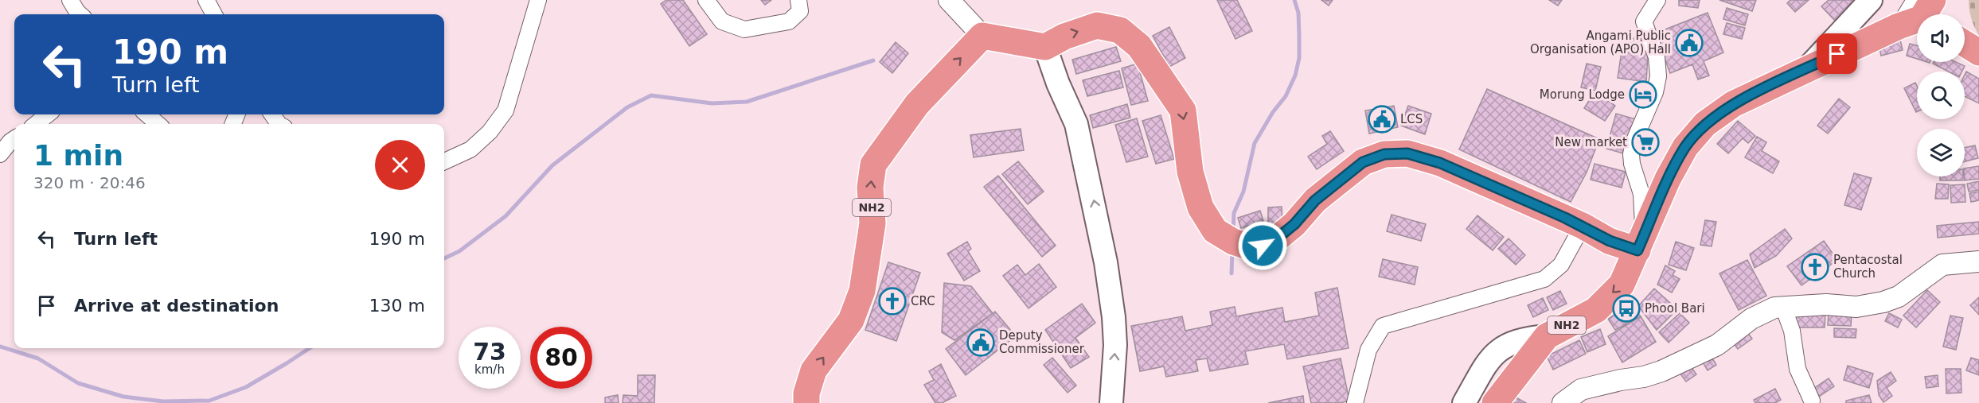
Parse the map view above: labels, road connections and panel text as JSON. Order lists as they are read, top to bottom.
{
  "streets": {
    "highway": ["NH2"]
  },
  "places": {
    "public building": ["Angami Public Organisation (APO) Hall", "LCS", "Deputy Commissioner"],
    "hotel": ["Morung Lodge"],
    "supermarket": ["New market"],
    "church": ["Pentacostal Church", "CRC"],
    "bus stop": ["Phool Bari"]
  },
  "page": {
    "turn": ["190 m", "Turn left"],
    "heading": ["1 min", "320 m · 20:46"],
    "list": [
      {
        "name": "Turn left",
        "value": "190 m"
      },
      {
        "name": "Arrive at destination",
        "value": "130 m"
      }
    ],
    "speed": "73 km/h",
    "limit": "80"
  }
}
